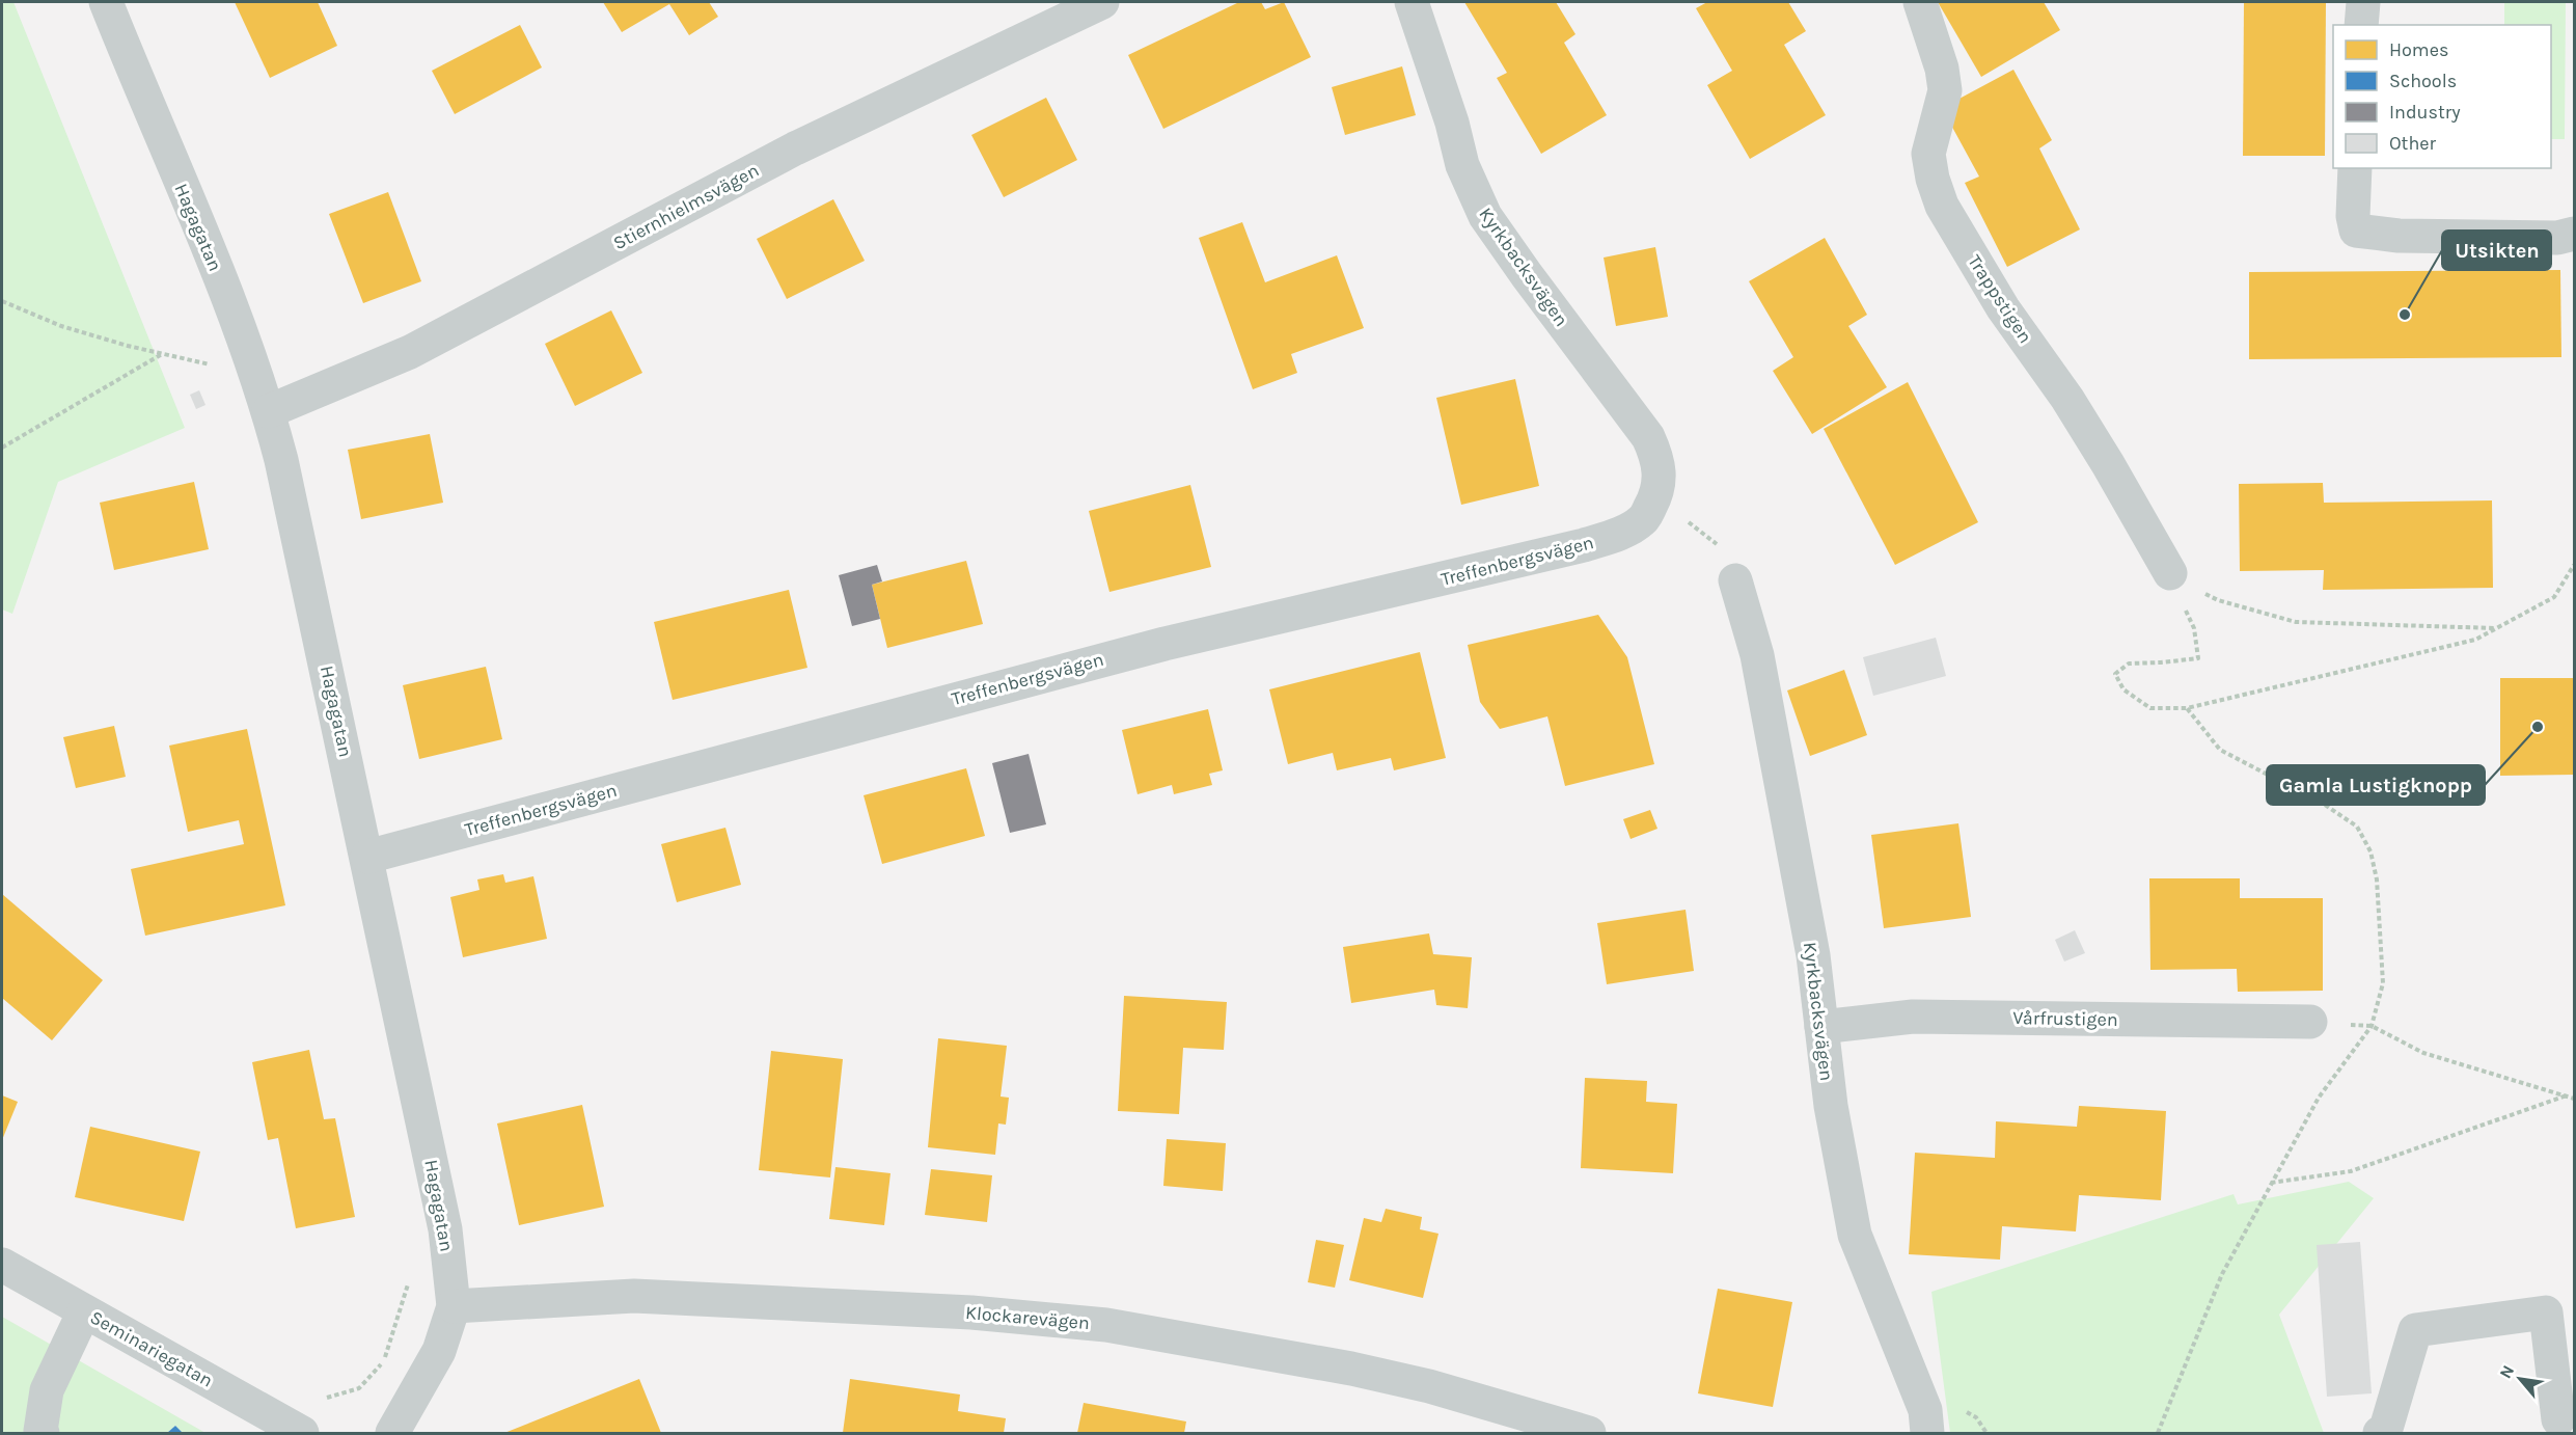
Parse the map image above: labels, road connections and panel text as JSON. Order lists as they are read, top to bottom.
{
  "streets": {
    "street": [
      "Stiernhielmsvägen",
      "Hagagatan",
      "Kyrkbacksvägen",
      "Trappstigen",
      "Treffenbergsvägen",
      "Vårfrustigen",
      "Klockarevägen",
      "Seminariegatan"
    ]
  },
  "crossings": [
    ["Stiernhielmsvägen", "Hagagatan"],
    ["Hagagatan", "Treffenbergsvägen"],
    ["Hagagatan", "Klockarevägen"],
    ["Kyrkbacksvägen", "Treffenbergsvägen"],
    ["Kyrkbacksvägen", "Vårfrustigen"]
  ],
  "places": ["Utsikten", "Gamla Lustigknopp"],
  "legend": [
    "Homes",
    "Schools",
    "Industry",
    "Other"
  ],
  "north": "top left"
}
